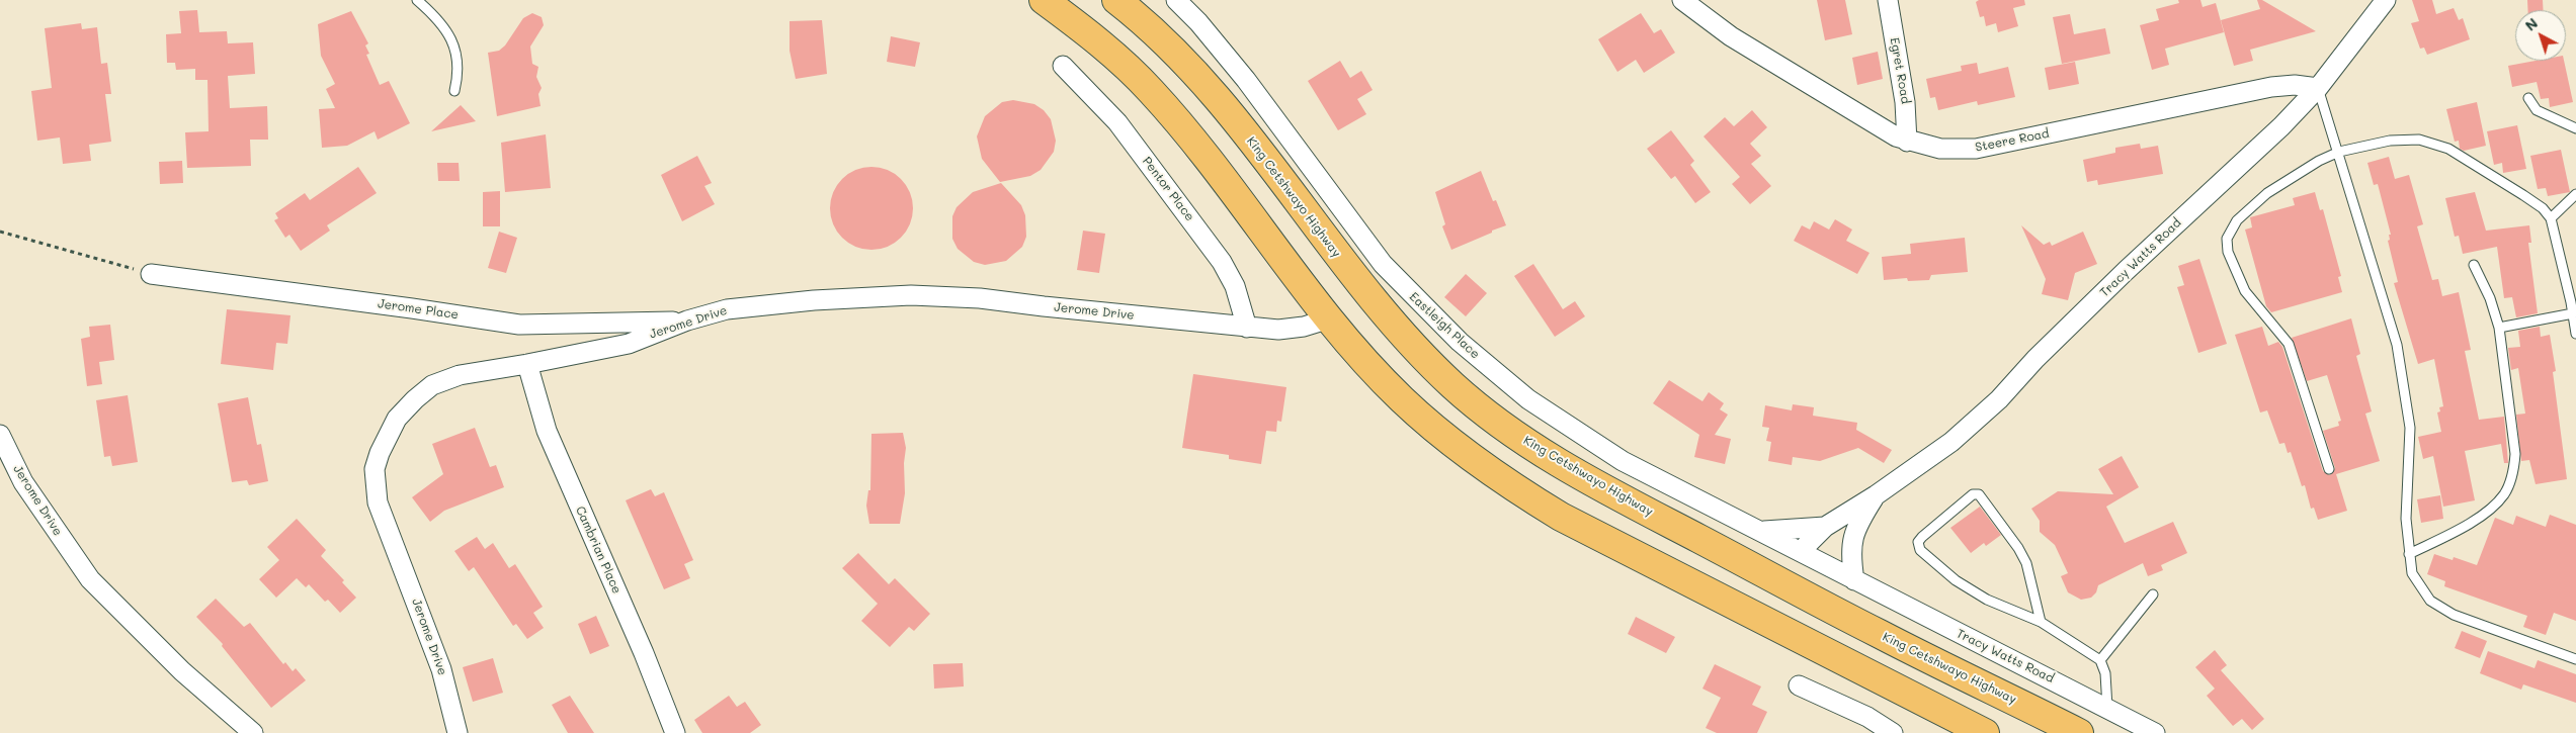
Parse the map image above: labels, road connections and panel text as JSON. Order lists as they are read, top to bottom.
{
  "streets": {
    "highway": ["King Cetshwayo Highway"],
    "street": [
      "Egret Road",
      "Steere Road",
      "Pentor Place",
      "Tracy Watts Road",
      "Jerome Place",
      "Jerome Drive",
      "Eastleigh Place",
      "Cambrian Place"
    ]
  },
  "crossings": [
    ["Egret Road", "Steere Road"],
    ["Steere Road", "Tracy Watts Road"],
    ["Pentor Place", "Jerome Drive"],
    ["Tracy Watts Road", "Eastleigh Place"],
    ["Jerome Place", "Jerome Drive"],
    ["Jerome Drive", "Cambrian Place"]
  ],
  "north": "top left"
}
